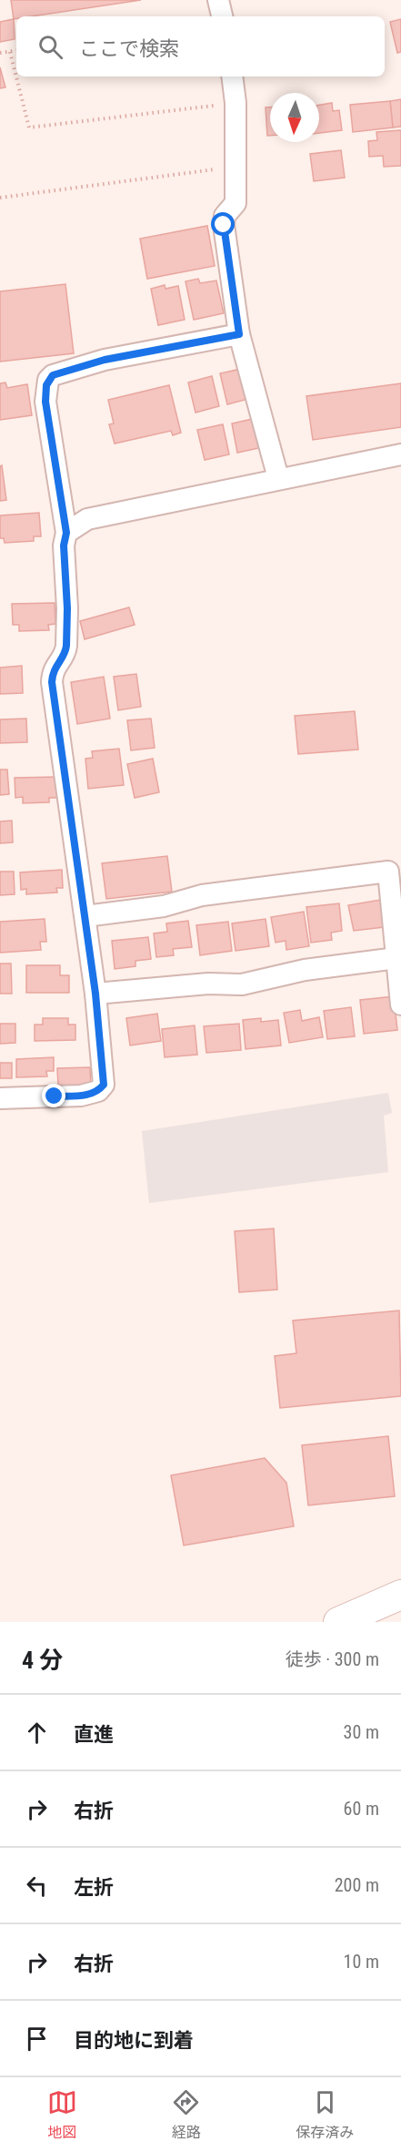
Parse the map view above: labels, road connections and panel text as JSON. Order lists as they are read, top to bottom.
{
  "north": "bottom",
  "page": {
    "search": "ここで検索",
    "heading": ["4 分", "徒歩 · 300 m"],
    "list": [
      ["直進", "30 m"],
      ["右折", "60 m"],
      ["左折", "200 m"],
      ["右折", "10 m"],
      "目的地に到着"
    ],
    "nav": ["地図", "経路", "保存済み"]
  }
}
